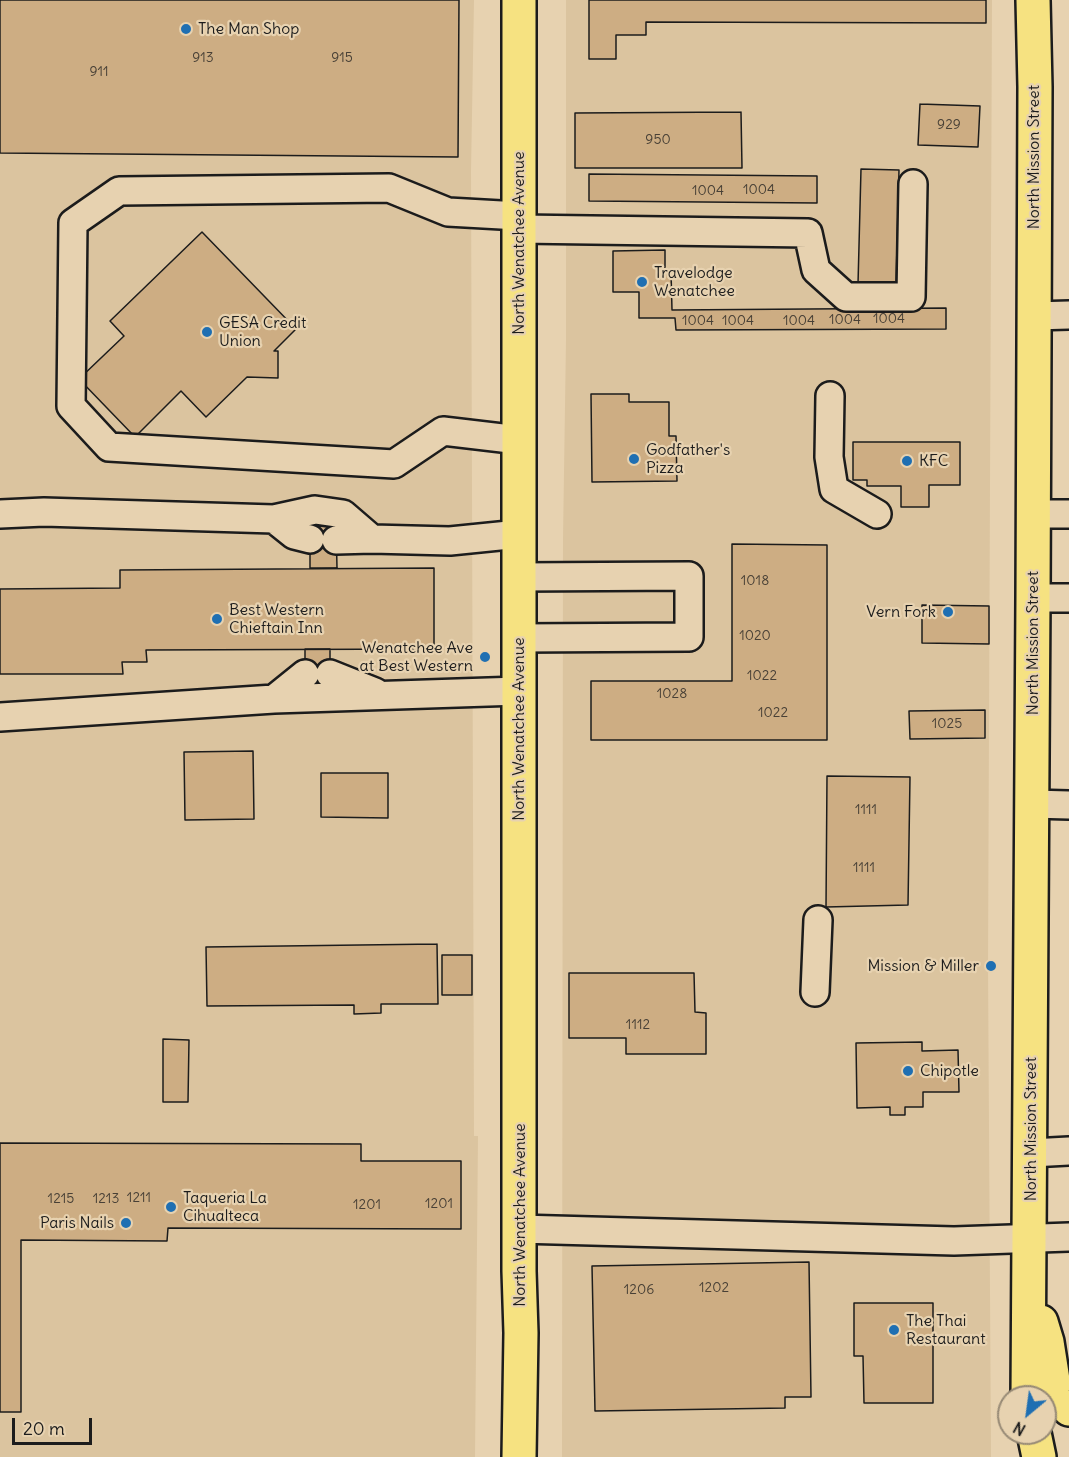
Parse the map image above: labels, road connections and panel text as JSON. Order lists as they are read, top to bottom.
{
  "streets": {
    "main road": ["North Mission Street", "North Wenatchee Avenue"]
  },
  "places": [
    "The Man Shop",
    "Travelodge Wenatchee",
    "GESA Credit Union",
    "Godfather's Pizza",
    "KFC",
    "Vern Fork",
    "Best Western Chieftain Inn",
    "Wenatchee Ave at Best Western",
    "Mission & Miller",
    "Chipotle",
    "Taqueria La Cihualteca",
    "Paris Nails",
    "The Thai Restaurant"
  ],
  "house_numbers": [
    "913",
    "915",
    "911",
    "929",
    "950",
    "1004",
    "1004",
    "1004",
    "1004",
    "1004",
    "1004",
    "1004",
    "1018",
    "1020",
    "1022",
    "1028",
    "1022",
    "1025",
    "1111",
    "1111",
    "1112",
    "1211",
    "1215",
    "1213",
    "1201",
    "1201",
    "1202",
    "1206"
  ],
  "scale_bar": "20 m",
  "north": "bottom left"
}
